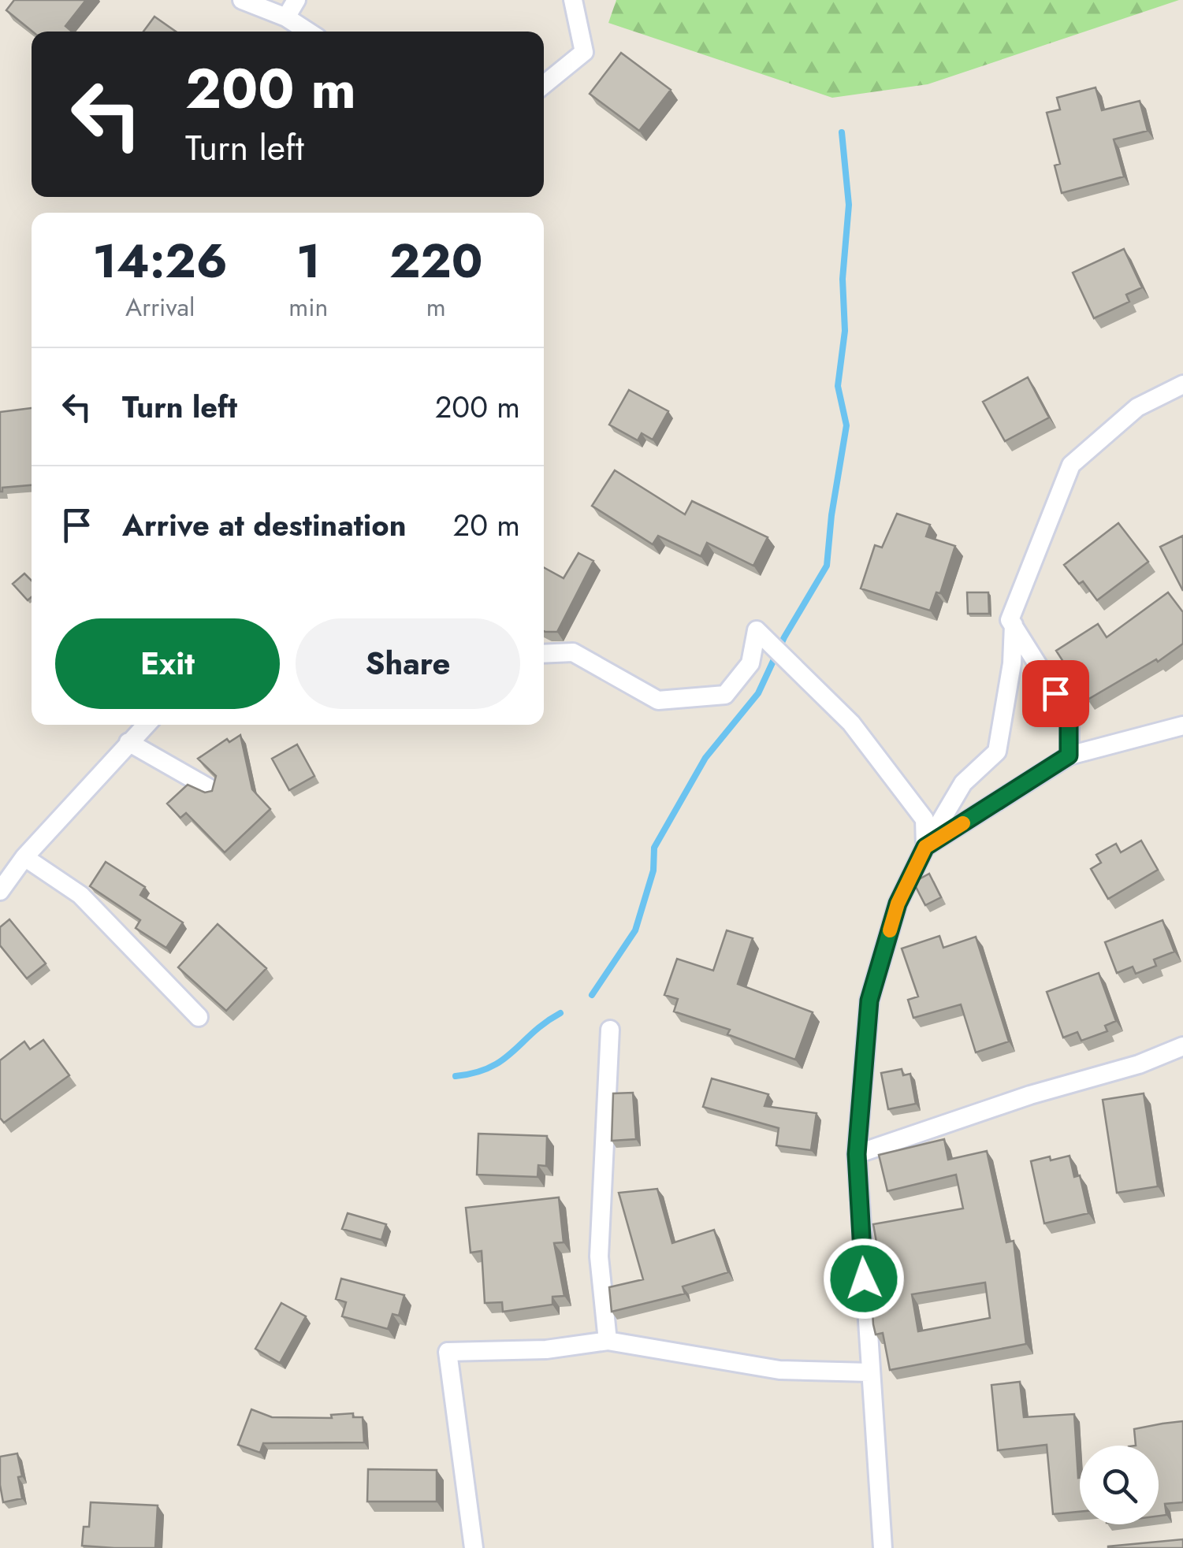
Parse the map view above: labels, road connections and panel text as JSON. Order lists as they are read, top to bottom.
{
  "page": {
    "turn": ["200 m", "Turn left"],
    "eta": [
      "14:26",
      "Arrival",
      "1",
      "min",
      "220",
      "m"
    ],
    "list": [
      {
        "name": "Turn left",
        "value": "200 m"
      },
      {
        "name": "Arrive at destination",
        "value": "20 m"
      }
    ],
    "buttons": ["Exit", "Share"]
  }
}
